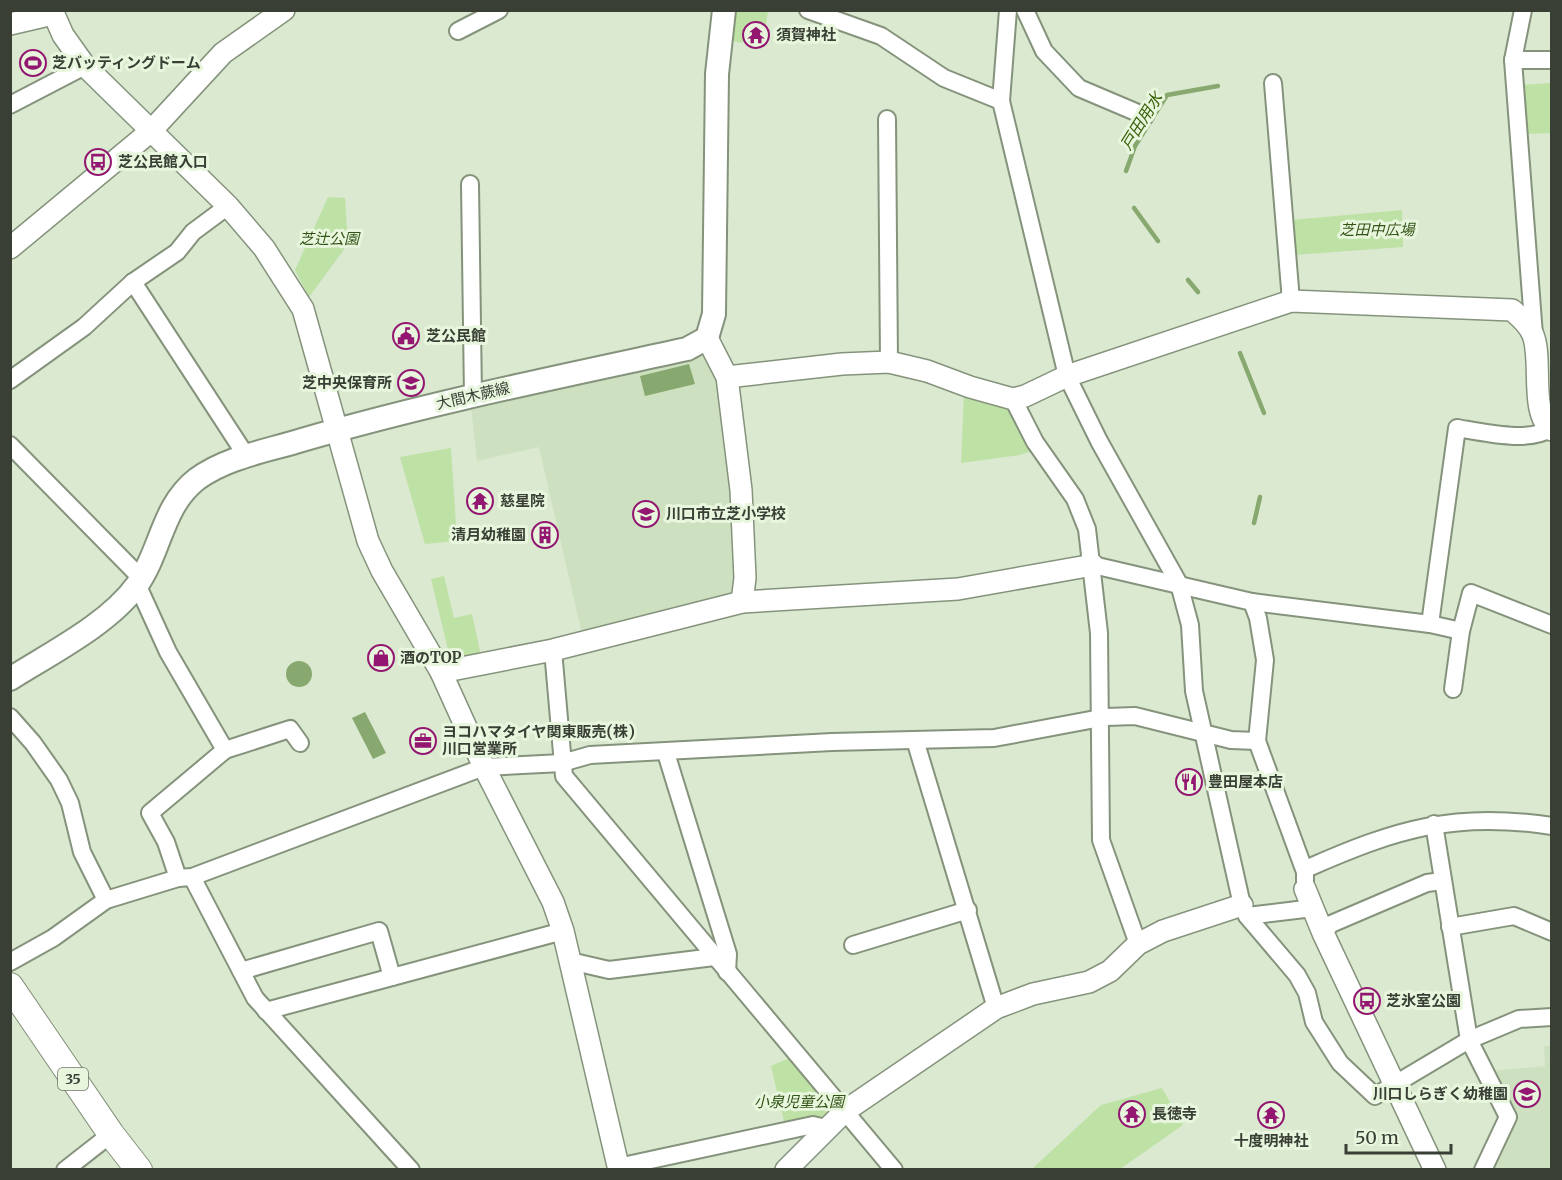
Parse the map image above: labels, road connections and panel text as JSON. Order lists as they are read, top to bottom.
{
  "streets": {
    "main road": ["大間木蕨線", "35"]
  },
  "water": ["戸田用水"],
  "parks": ["芝田中広場", "芝辻公園", "小泉児童公園"],
  "places": {
    "temple": [
      "須賀神社",
      "慈星院",
      "長徳寺",
      "十度明神社"
    ],
    "sports": ["芝バッティングドーム"],
    "bus stop": ["芝公民館入口", "芝氷室公園"],
    "public building": ["芝公民館"],
    "school or university": ["芝中央保育所", "川口市立芝小学校", "川口しらぎく幼稚園"],
    "building": ["清月幼稚園"],
    "shop": ["酒のTOP"],
    "office": ["ヨコハマタイヤ関東販売(株) 川口営業所"],
    "restaurant": ["豊田屋本店"]
  },
  "scale_bar": "50 m"
}
